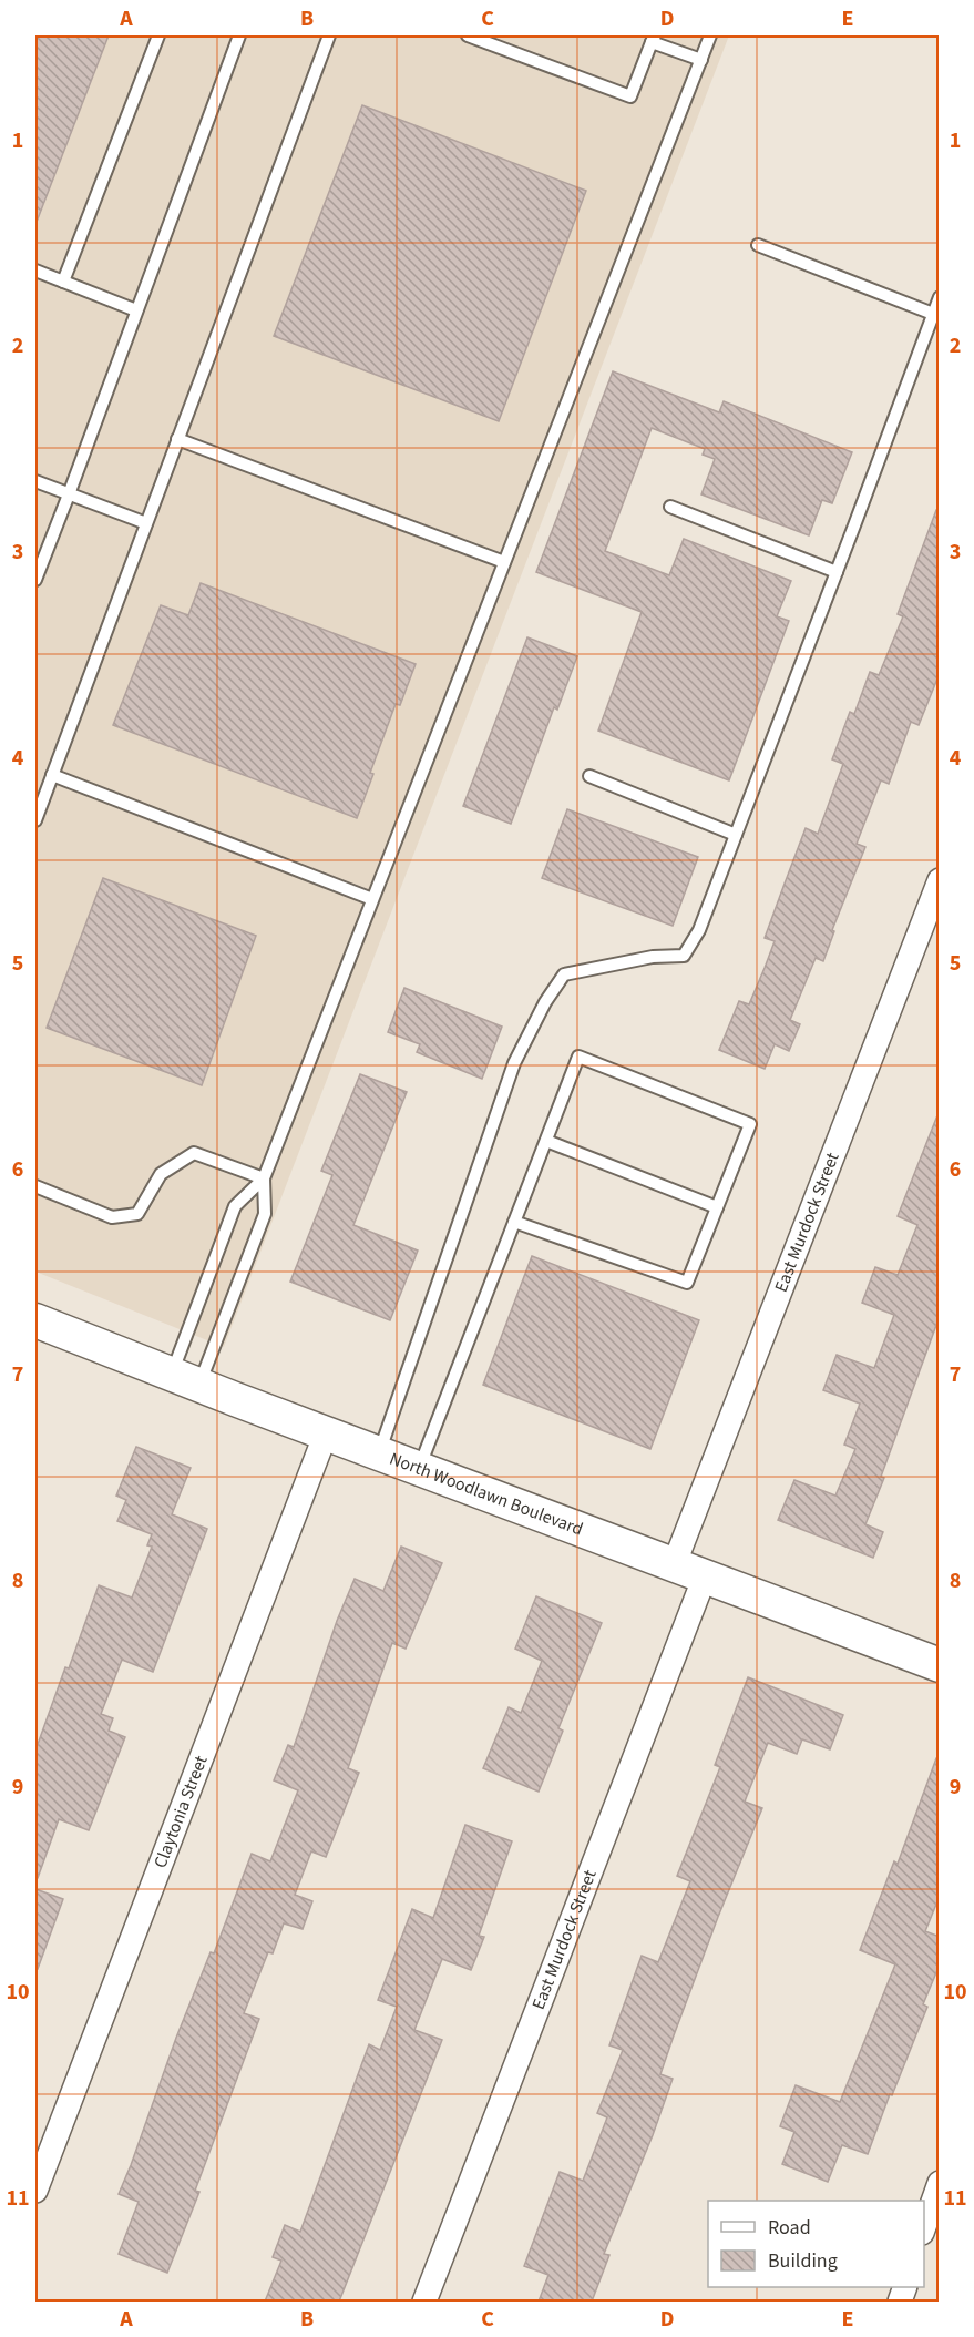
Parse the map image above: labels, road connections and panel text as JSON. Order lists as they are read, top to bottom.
{
  "streets": {
    "main road": ["North Woodlawn Boulevard"],
    "street": ["East Murdock Street", "Claytonia Street"]
  },
  "crossings": [
    ["East Murdock Street", "North Woodlawn Boulevard"],
    ["North Woodlawn Boulevard", "Claytonia Street"]
  ],
  "legend": ["Road", "Building"],
  "grid": {
    "columns": [
      "A",
      "B",
      "C",
      "D",
      "E"
    ],
    "rows": [
      "1",
      "2",
      "3",
      "4",
      "5",
      "6",
      "7",
      "8",
      "9",
      "10",
      "11"
    ]
  }
}
